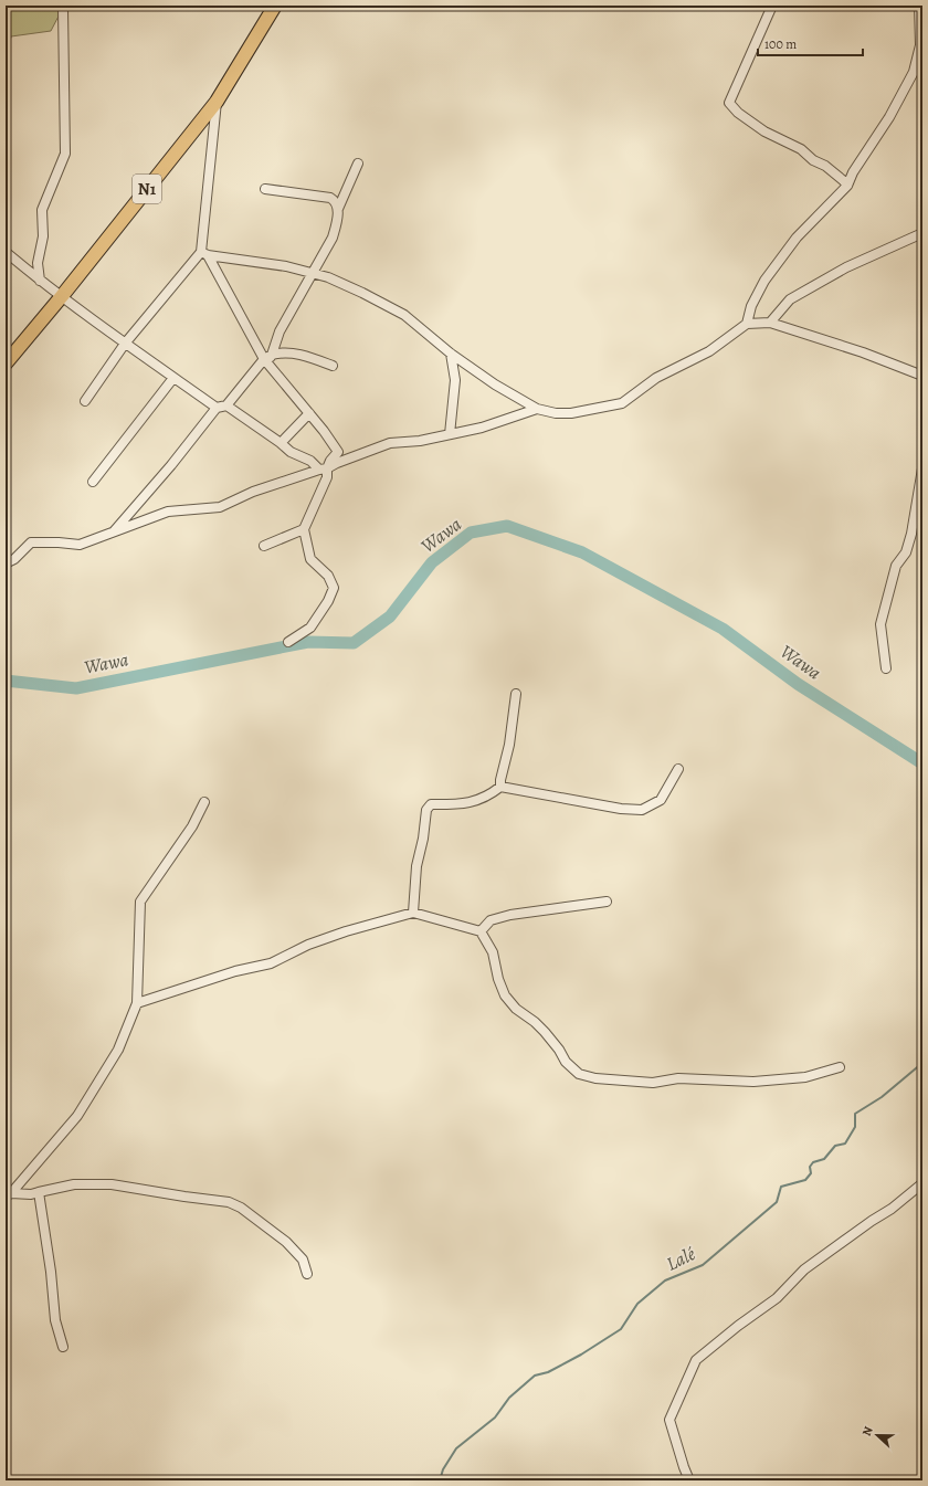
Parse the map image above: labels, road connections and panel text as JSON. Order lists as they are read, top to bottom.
{
  "streets": {
    "highway": ["N1"]
  },
  "water": ["Wawa", "Lalé"],
  "scale_bar": "100 m",
  "north": "left"
}
